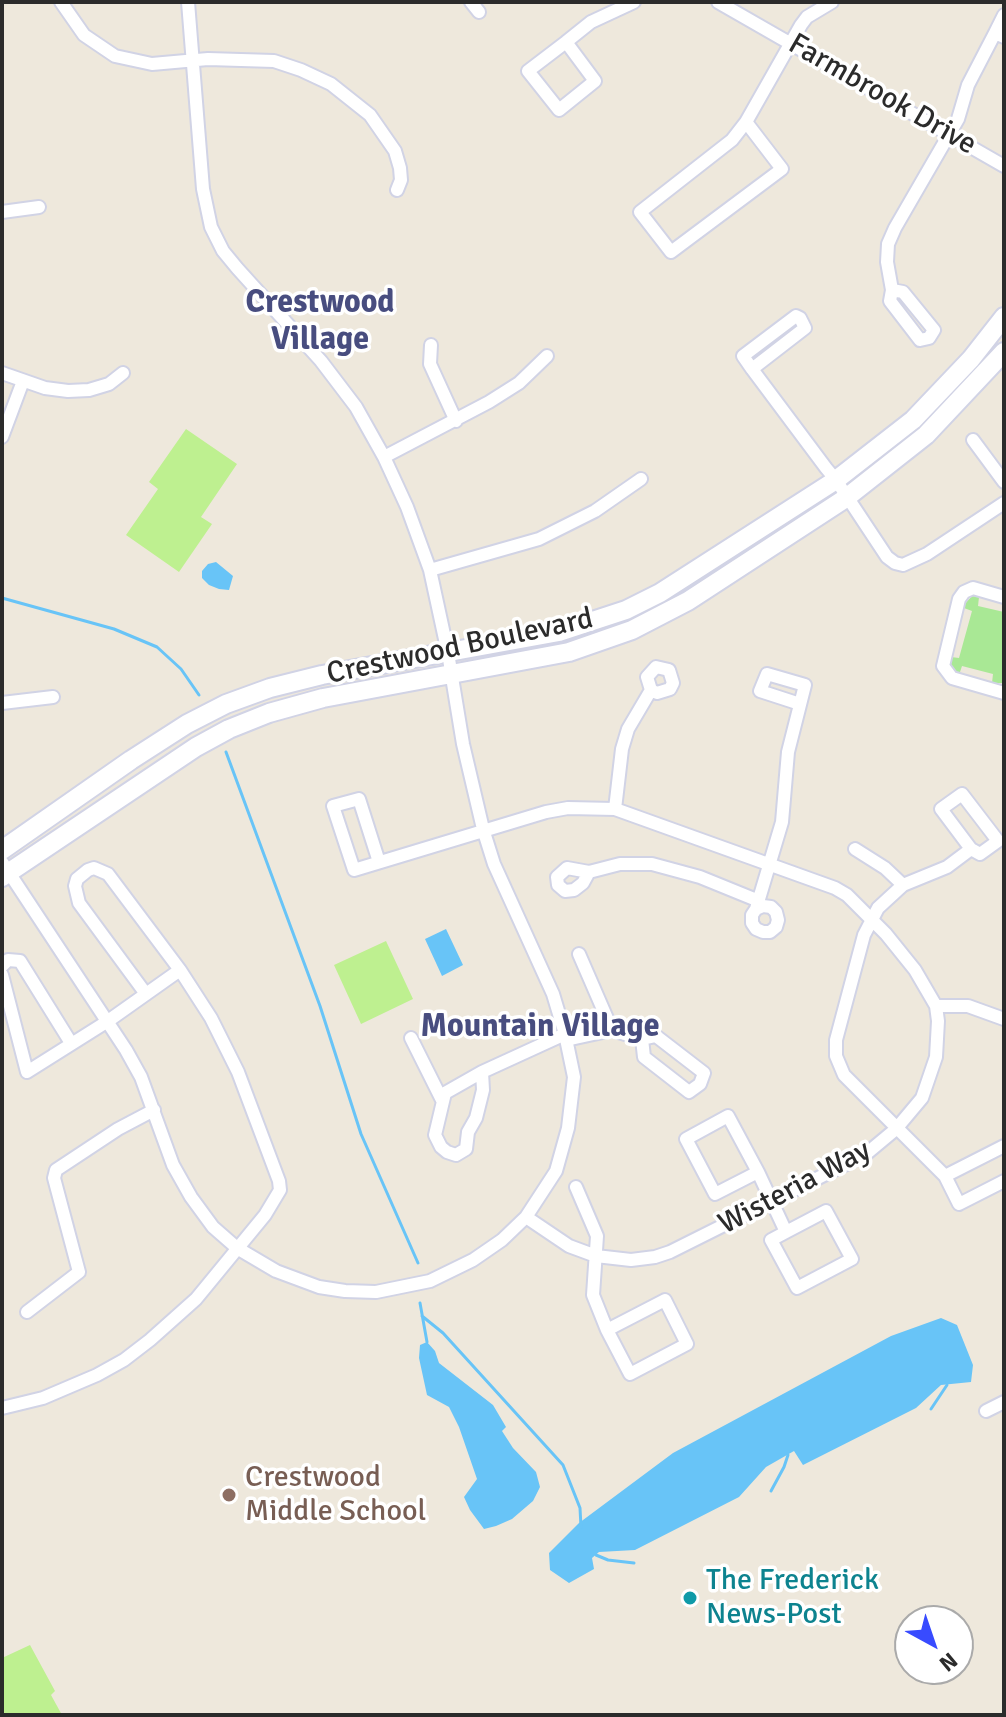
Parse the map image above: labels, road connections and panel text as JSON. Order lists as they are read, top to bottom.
{
  "streets": {
    "main road": ["Crestwood Boulevard"],
    "street": ["Farmbrook Drive", "Wisteria Way"]
  },
  "districts": ["Crestwood Village", "Mountain Village"],
  "places": ["Crestwood Middle School", "The Frederick News-Post"],
  "north": "bottom right"
}
